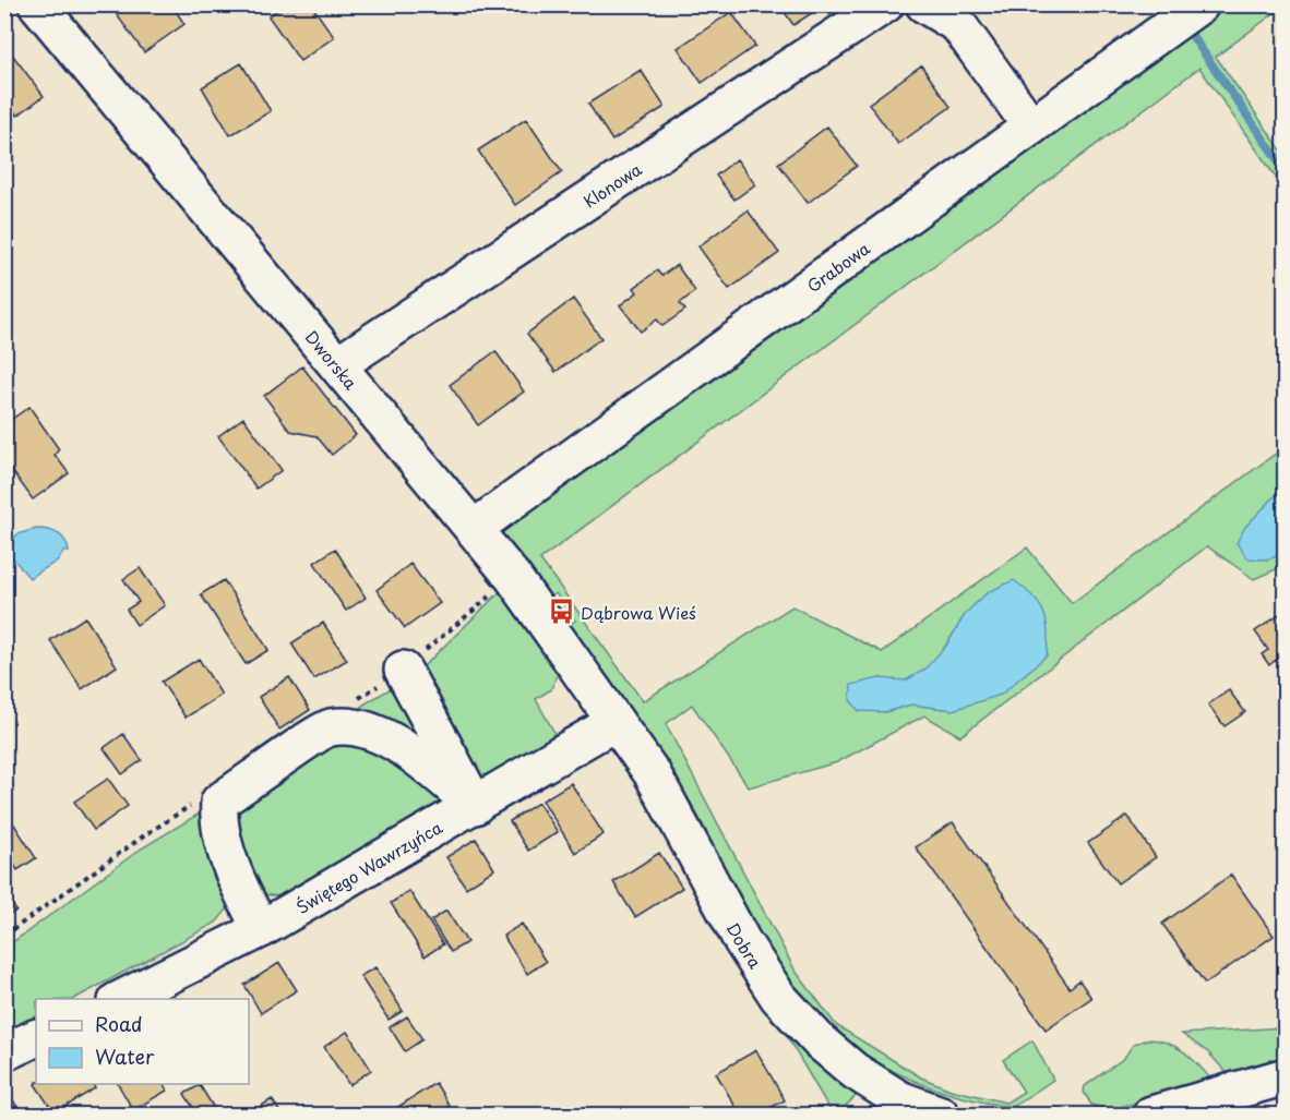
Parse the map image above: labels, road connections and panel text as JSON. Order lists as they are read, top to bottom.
{
  "streets": {
    "street": [
      "Klonowa",
      "Grabowa",
      "Dworska",
      "Świętego Wawrzyńca",
      "Dobra"
    ]
  },
  "crossings": [
    ["Klonowa", "Dworska"],
    ["Grabowa", "Dworska"],
    ["Dworska", "Świętego Wawrzyńca"],
    ["Dworska", "Dobra"],
    ["Świętego Wawrzyńca", "Dobra"]
  ],
  "places": {
    "bus stop": ["Dąbrowa Wieś"]
  },
  "legend": ["Road", "Water"]
}
